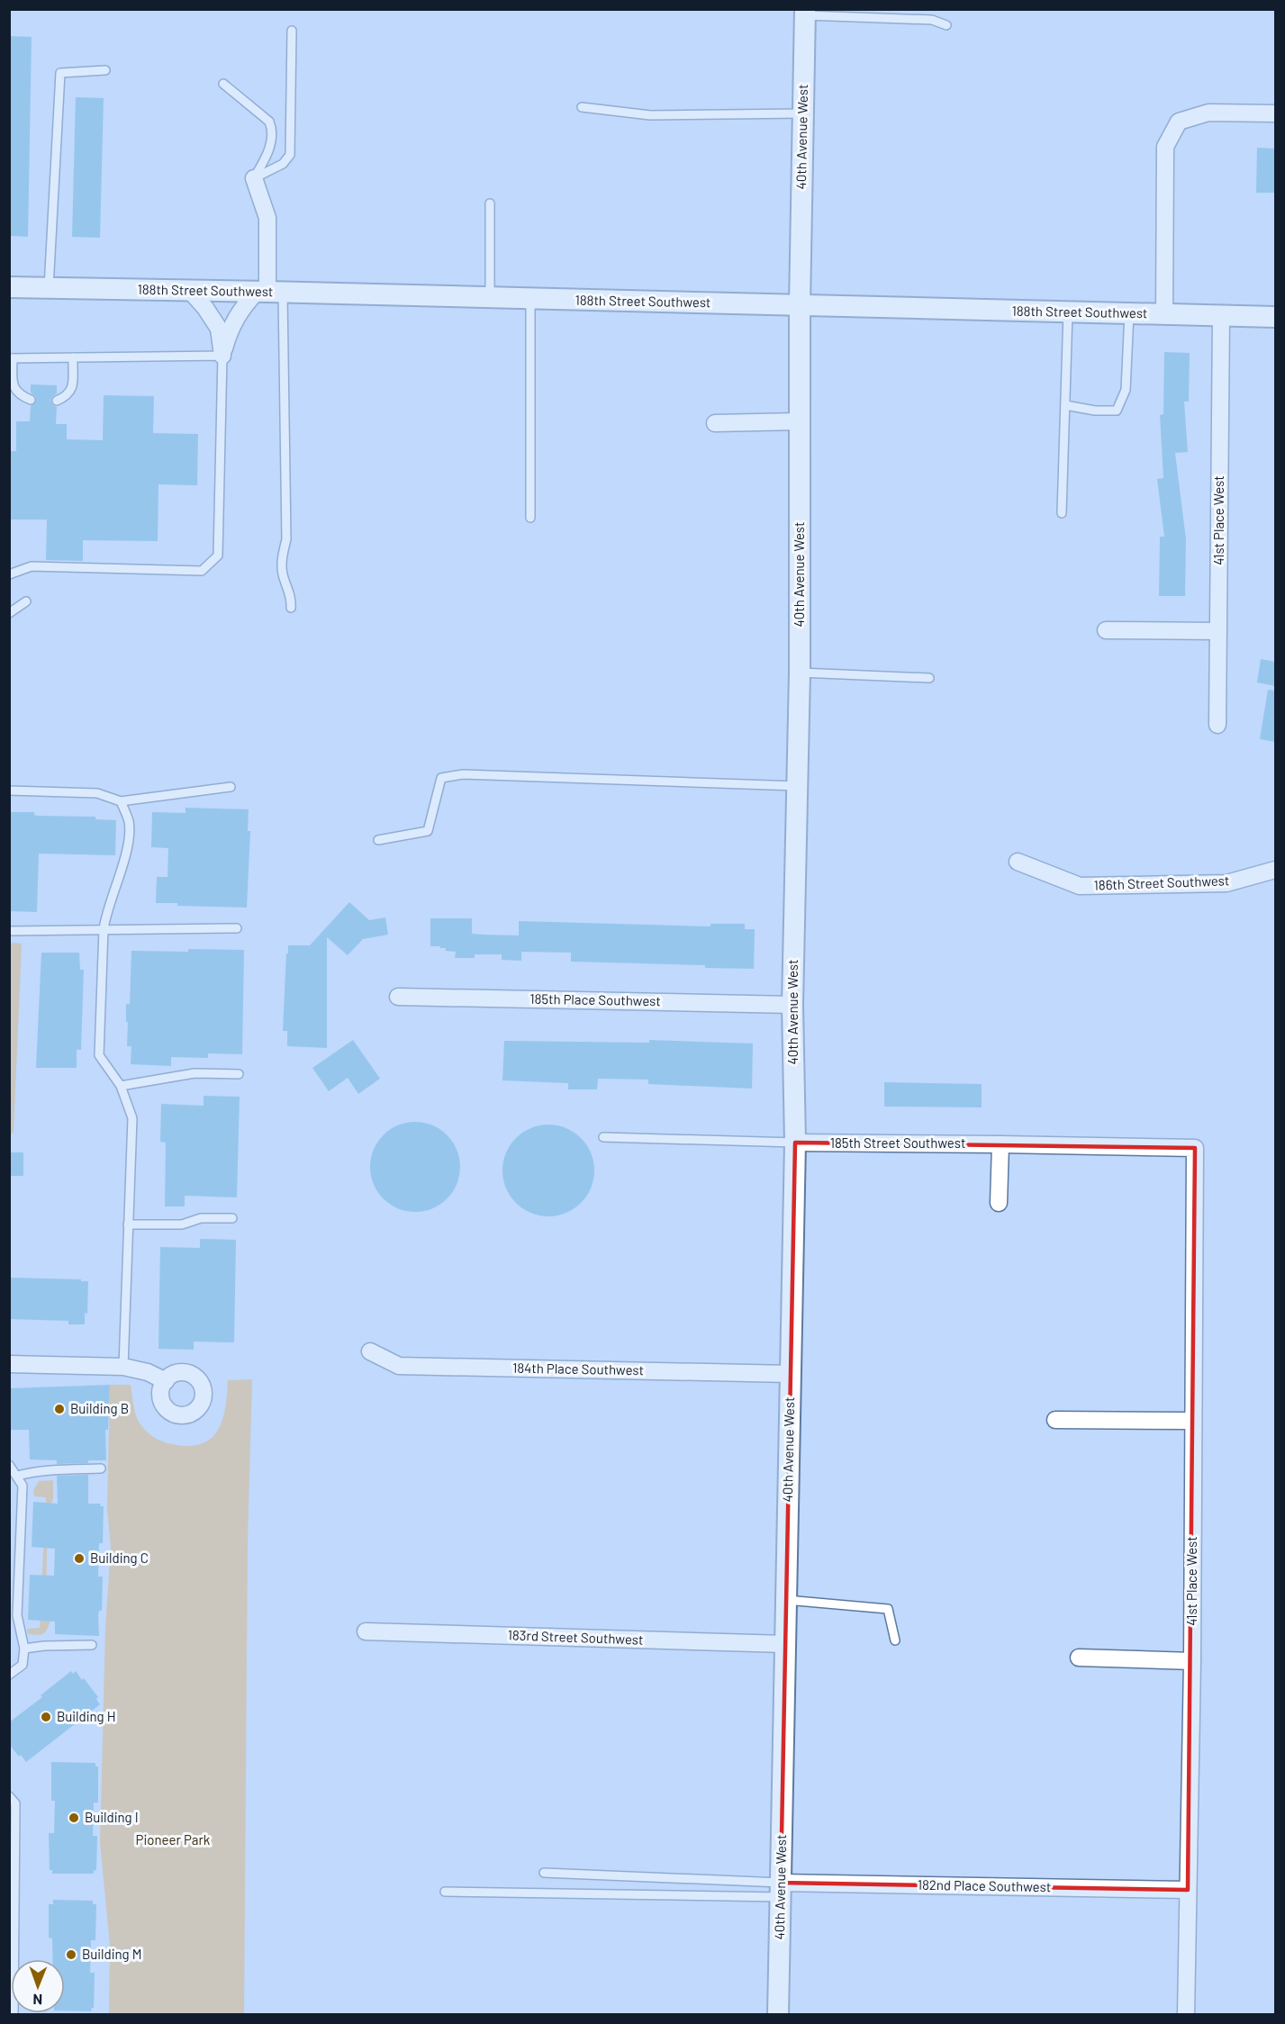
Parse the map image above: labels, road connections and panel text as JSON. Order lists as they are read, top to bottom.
{
  "streets": {
    "street": [
      "40th Avenue West",
      "188th Street Southwest",
      "41st Place West",
      "186th Street Southwest",
      "185th Place Southwest",
      "185th Street Southwest",
      "184th Place Southwest",
      "183rd Street Southwest",
      "182nd Place Southwest"
    ]
  },
  "crossings": [
    ["40th Avenue West", "188th Street Southwest"],
    ["40th Avenue West", "185th Place Southwest"],
    ["40th Avenue West", "185th Street Southwest"],
    ["40th Avenue West", "184th Place Southwest"],
    ["40th Avenue West", "183rd Street Southwest"],
    ["40th Avenue West", "182nd Place Southwest"],
    ["188th Street Southwest", "41st Place West"],
    ["41st Place West", "185th Street Southwest"],
    ["41st Place West", "182nd Place Southwest"]
  ],
  "parks": ["Pioneer Park"],
  "places": [
    "Building B",
    "Building C",
    "Building H",
    "Building I",
    "Building M"
  ],
  "north": "bottom"
}
